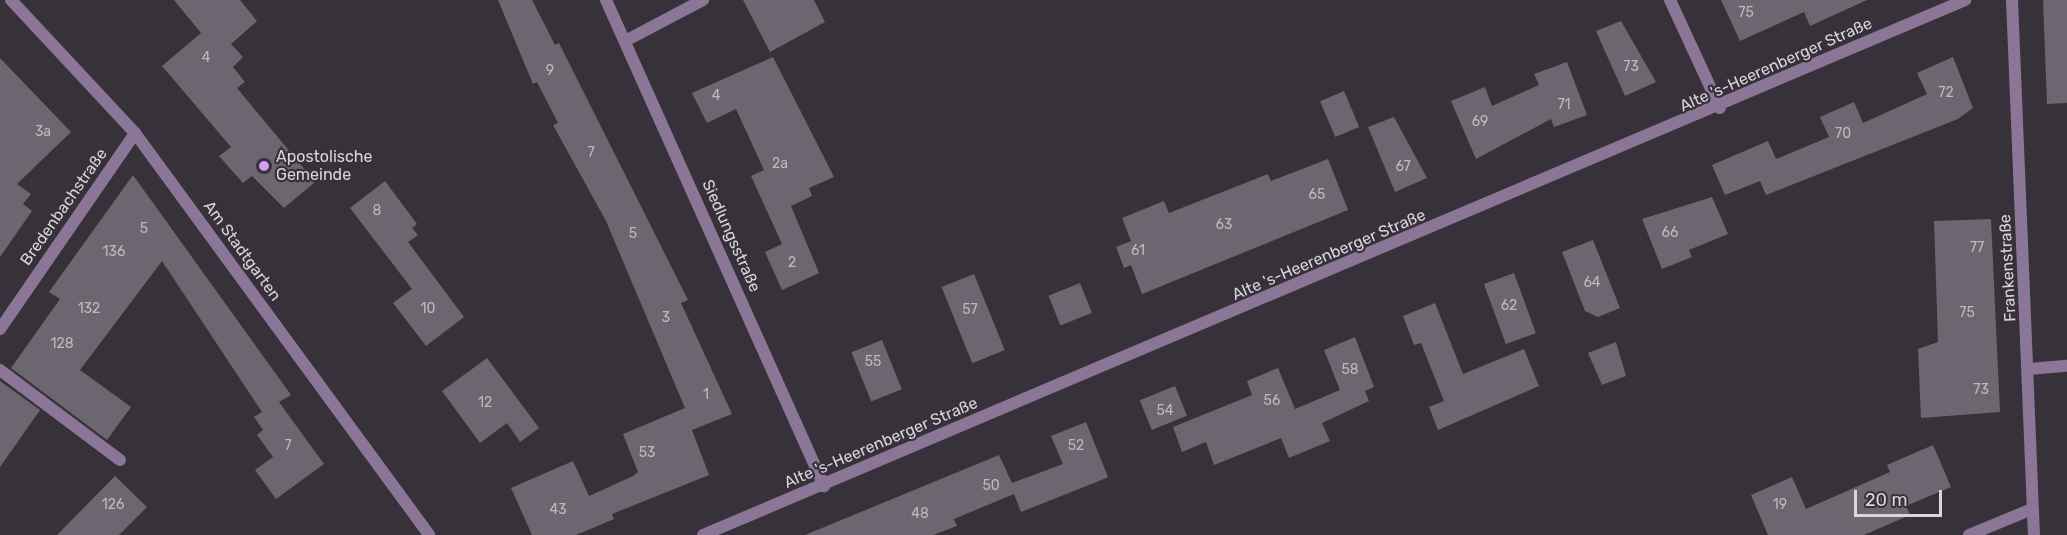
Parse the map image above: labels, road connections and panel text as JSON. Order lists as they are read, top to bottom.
{
  "streets": {
    "street": [
      "Alte 's-Heerenberger Straße",
      "Bredenbachstraße",
      "Siedlungsstraße",
      "Am Stadtgarten",
      "Frankenstraße"
    ]
  },
  "crossings": [
    ["Alte 's-Heerenberger Straße", "Siedlungsstraße"],
    ["Bredenbachstraße", "Am Stadtgarten"]
  ],
  "places": ["Apostolische Gemeinde"],
  "house_numbers": [
    "75",
    "4",
    "73",
    "9",
    "72",
    "4",
    "71",
    "69",
    "3a",
    "70",
    "7",
    "2a",
    "67",
    "65",
    "8",
    "63",
    "5",
    "66",
    "5",
    "77",
    "61",
    "136",
    "2",
    "64",
    "62",
    "132",
    "10",
    "57",
    "75",
    "3",
    "128",
    "55",
    "58",
    "73",
    "1",
    "56",
    "12",
    "54",
    "7",
    "52",
    "53",
    "50",
    "126",
    "19",
    "43",
    "48"
  ],
  "scale_bar": "20 m"
}
